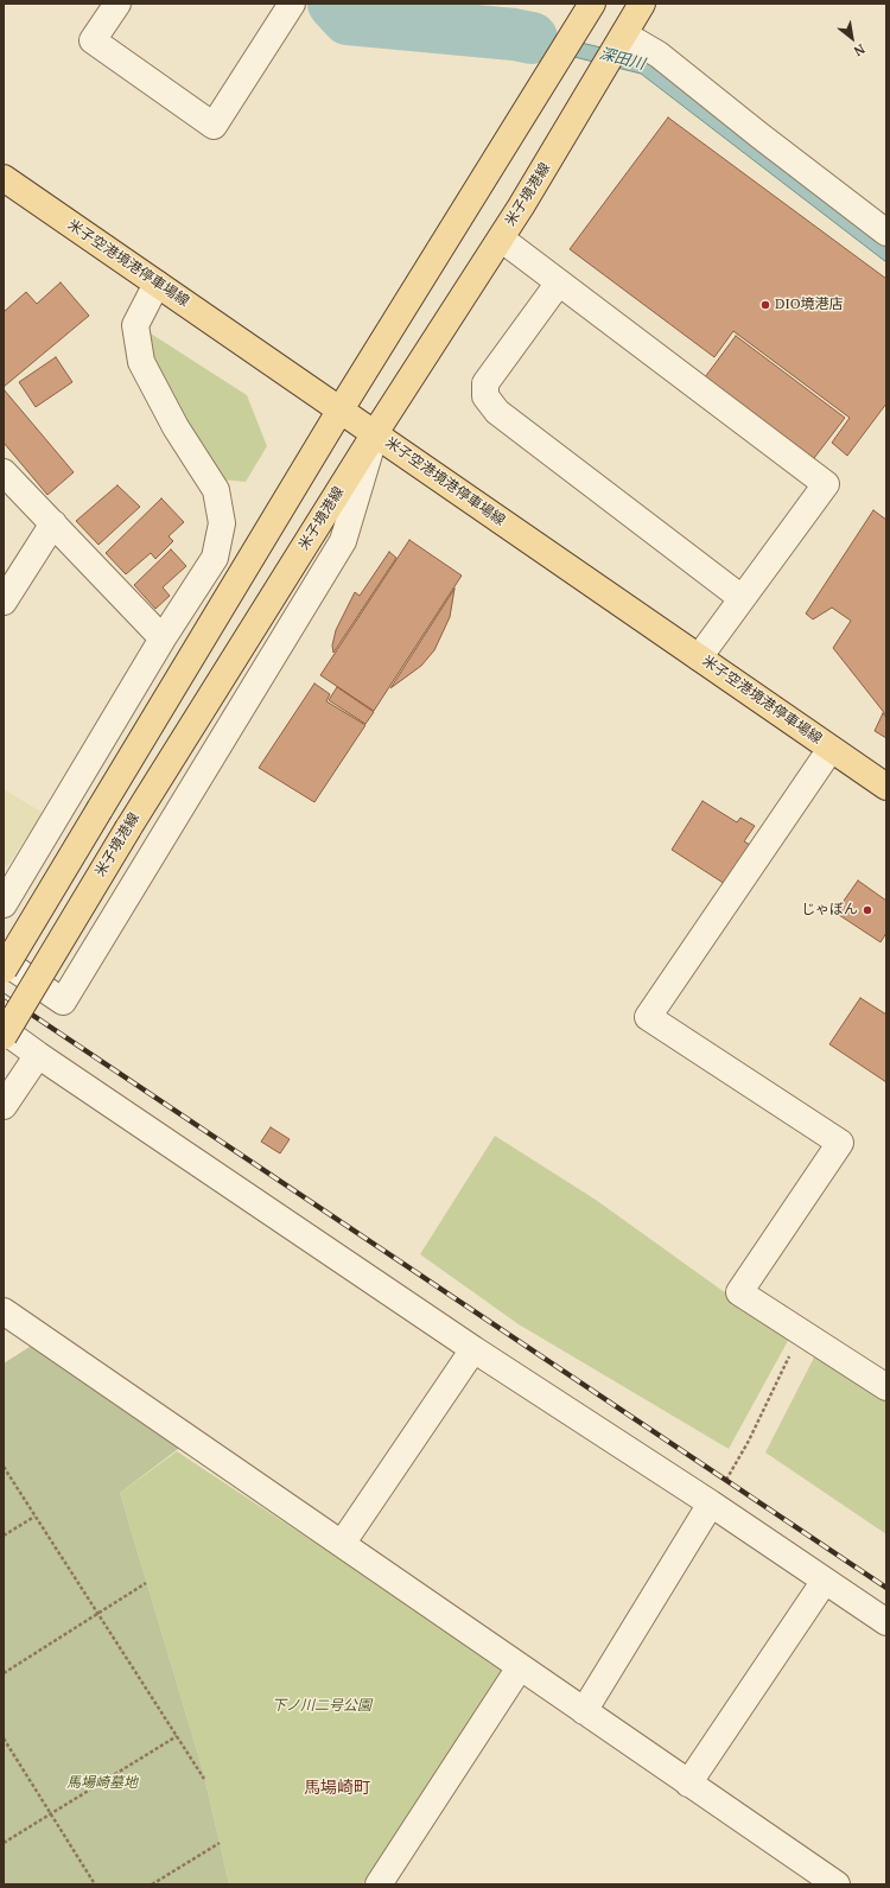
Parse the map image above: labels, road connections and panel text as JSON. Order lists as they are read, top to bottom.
{
  "streets": {
    "main road": ["米子境港線", "米子空港境港停車場線"]
  },
  "crossings": [
    ["米子境港線", "米子空港境港停車場線"]
  ],
  "districts": ["馬場崎町"],
  "water": ["深田川"],
  "parks": ["下ノ川二号公園", "馬場崎墓地"],
  "places": ["DIO境港店", "じゃぼん"],
  "north": "bottom right"
}
